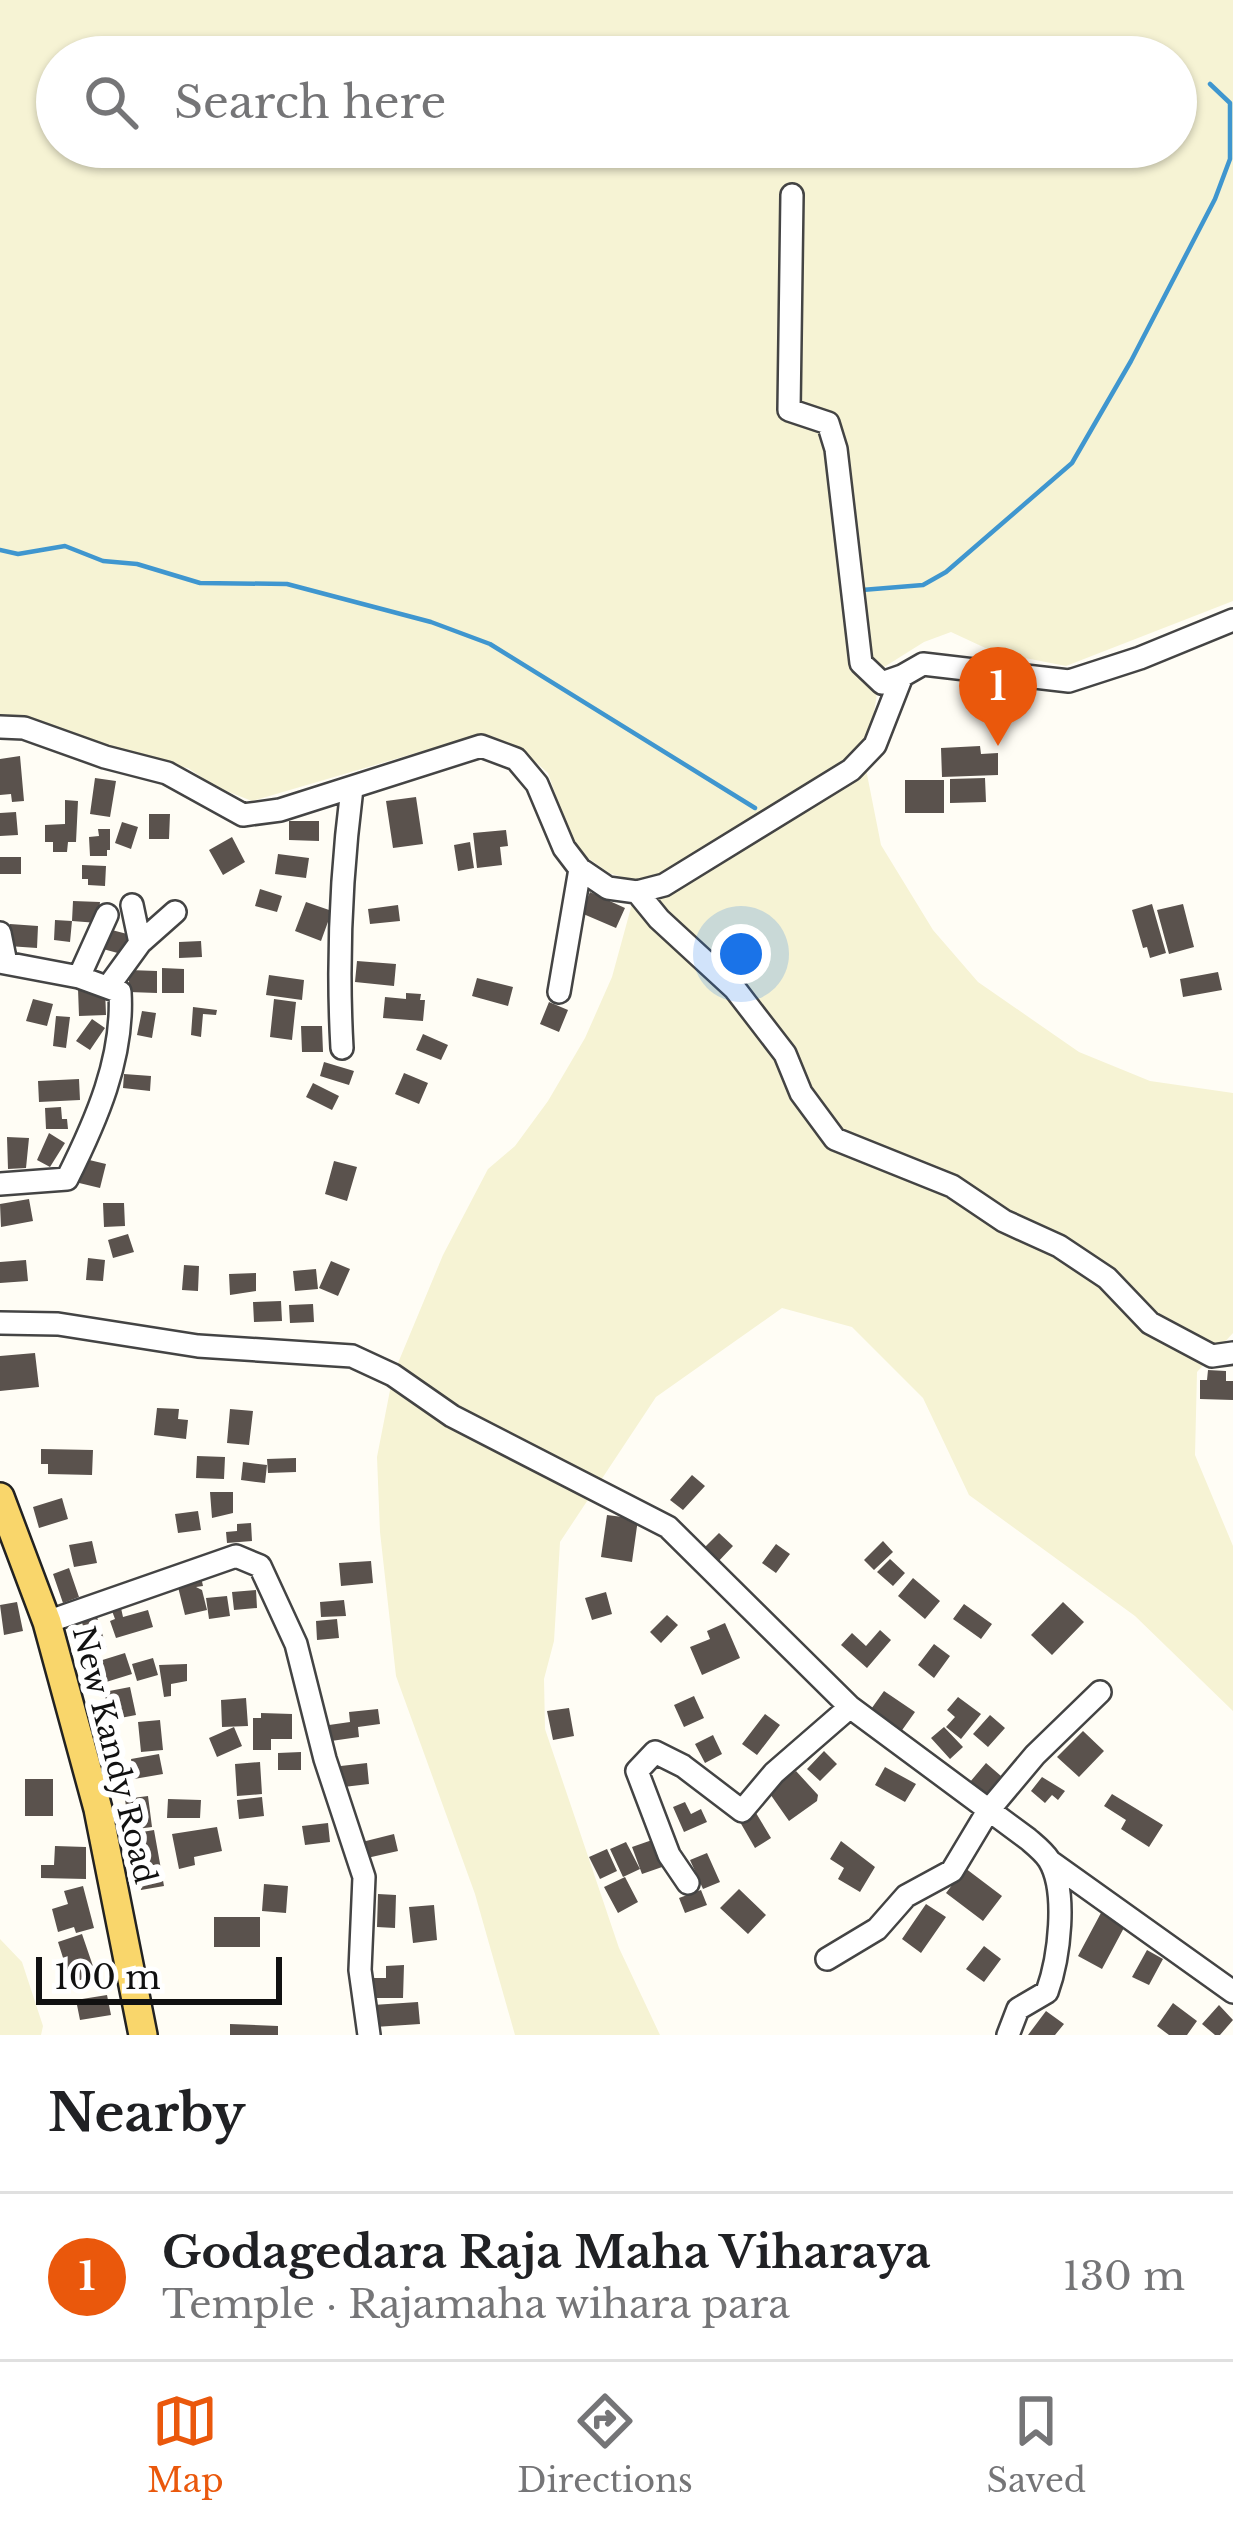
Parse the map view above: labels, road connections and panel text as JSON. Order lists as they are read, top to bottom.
{
  "streets": {
    "main road": ["New Kandy Road"]
  },
  "scale_bar": "100 m",
  "page": {
    "search": "Search here",
    "pins": "1",
    "scale": "100 m",
    "heading": "Nearby",
    "list": [
      {
        "mark": "1",
        "name": "Godagedara Raja Maha Viharaya",
        "note": "Temple · Rajamaha wihara para",
        "value": "130 m"
      }
    ],
    "nav": ["Map", "Directions", "Saved"]
  }
}
